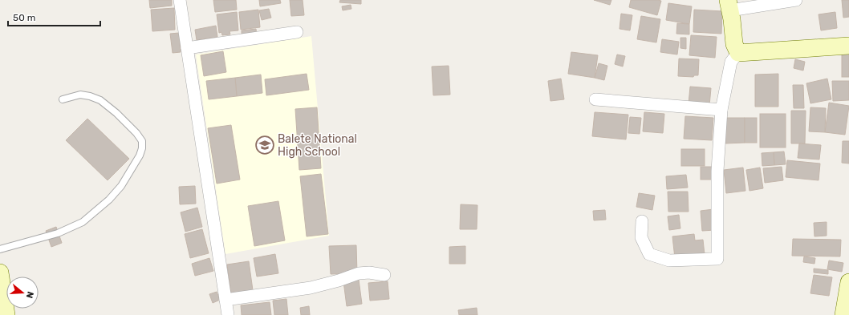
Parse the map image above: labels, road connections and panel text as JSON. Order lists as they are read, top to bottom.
{
  "places": {
    "school or university": ["Balete National High School"]
  },
  "scale_bar": "50 m",
  "north": "right"
}
